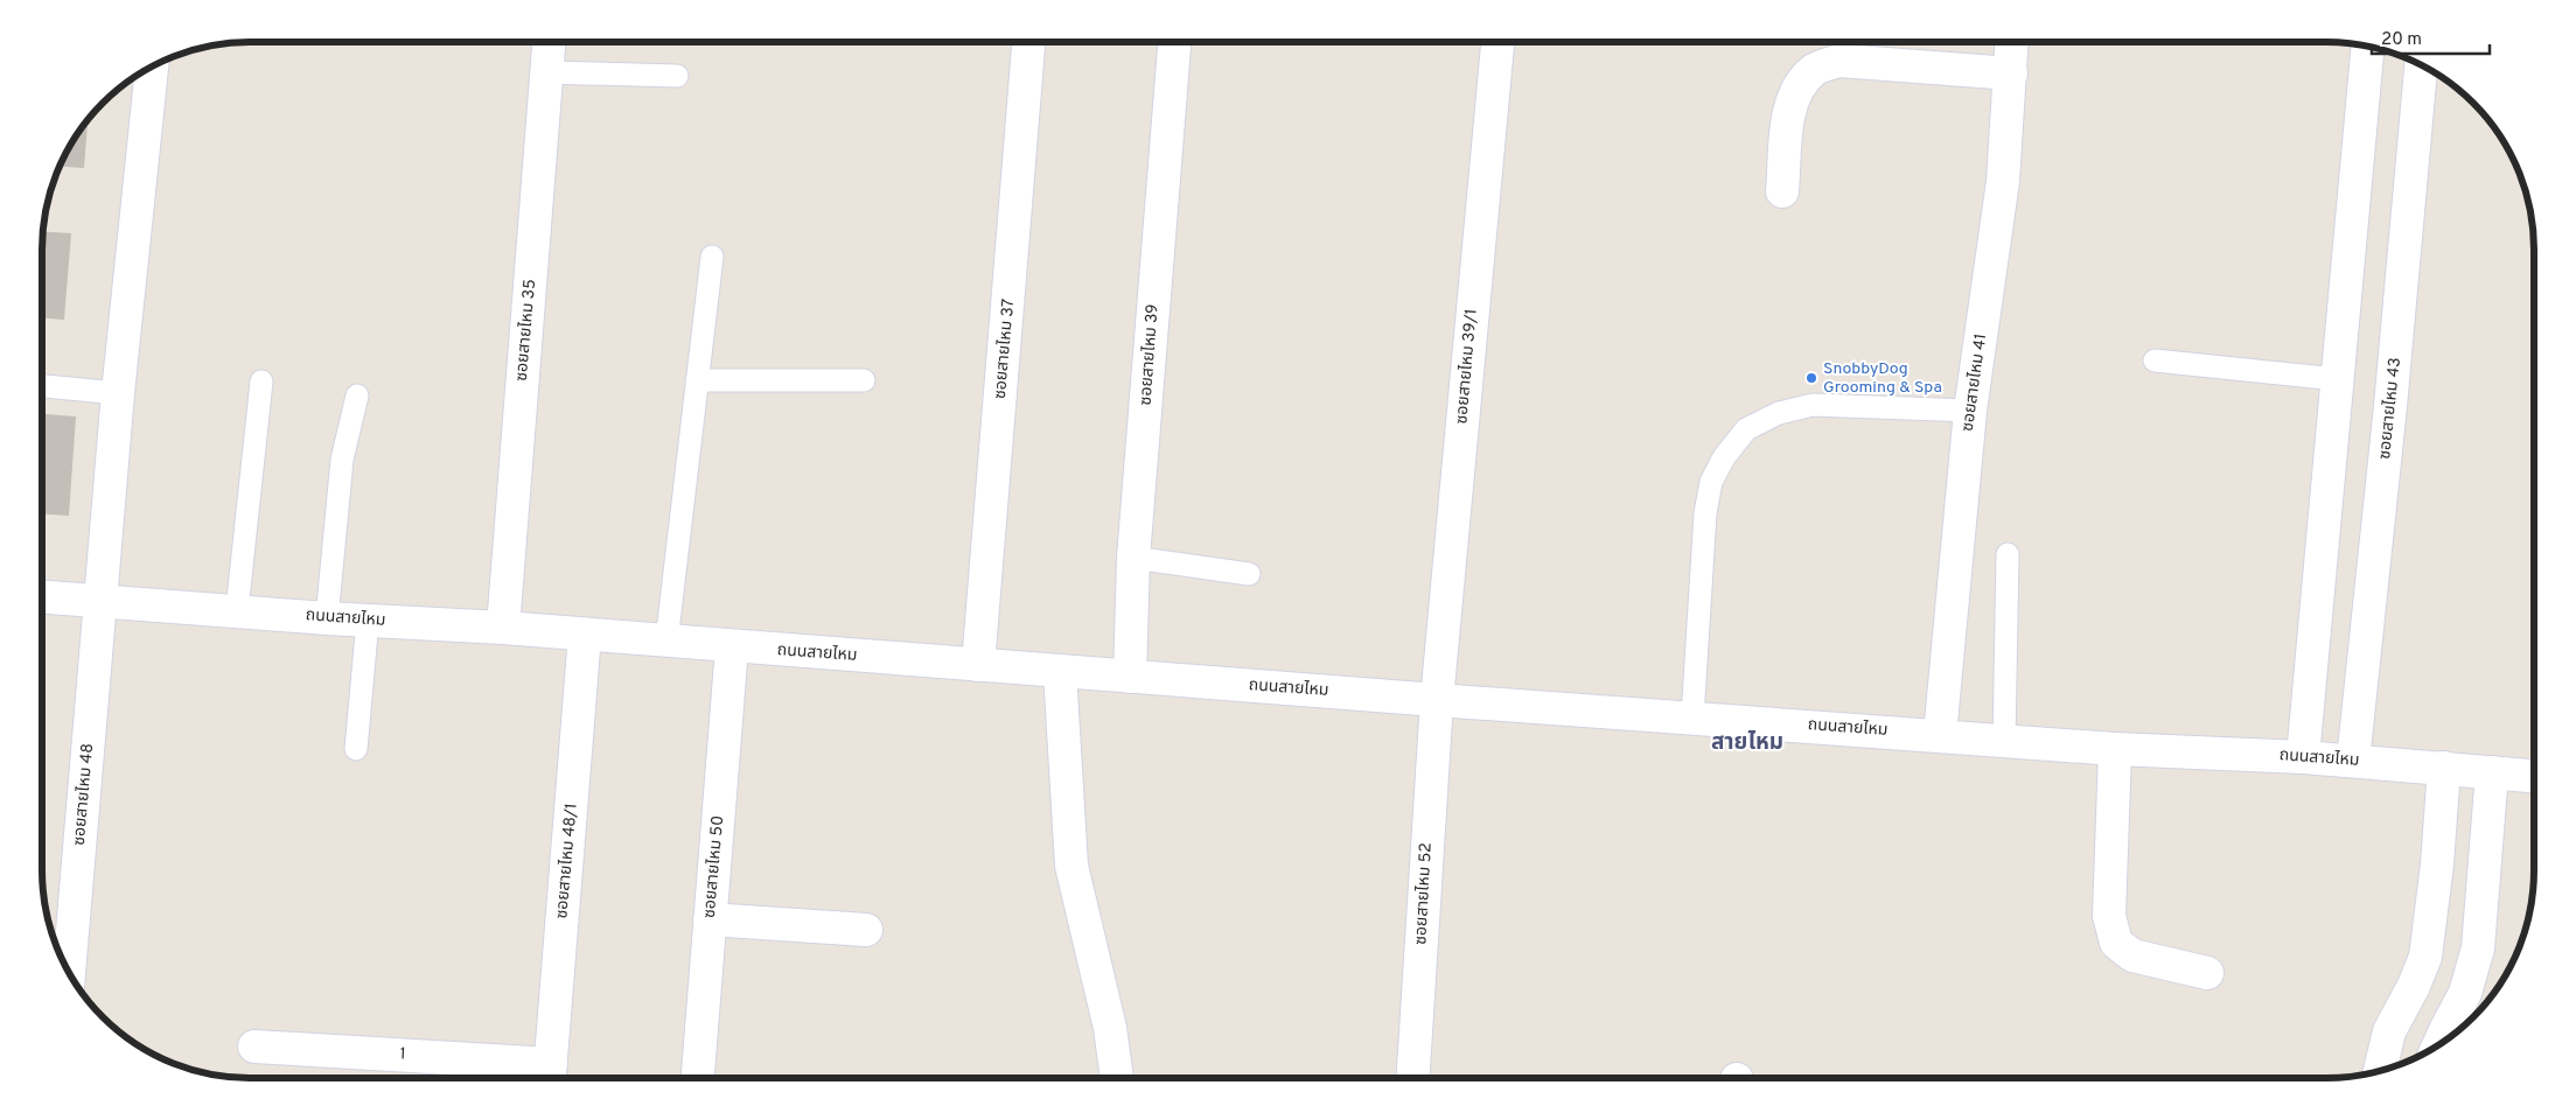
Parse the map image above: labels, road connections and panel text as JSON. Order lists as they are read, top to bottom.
{
  "streets": {
    "street": [
      "ซอยสายไหม 35",
      "ซอยสายไหม 37",
      "ซอยสายไหม 39",
      "ซอยสายไหม 39/1",
      "ซอยสายไหม 41",
      "ซอยสายไหม 43",
      "ถนนสายไหม",
      "ซอยสายไหม 48",
      "ซอยสายไหม 48/1",
      "ซอยสายไหม 50",
      "ซอยสายไหม 52",
      "1"
    ]
  },
  "crossings": [
    ["ซอยสายไหม 35", "ถนนสายไหม"],
    ["ซอยสายไหม 37", "ถนนสายไหม"],
    ["ซอยสายไหม 39", "ถนนสายไหม"],
    ["ซอยสายไหม 39/1", "ถนนสายไหม"],
    ["ซอยสายไหม 39/1", "ซอยสายไหม 52"],
    ["ซอยสายไหม 41", "ถนนสายไหม"],
    ["ซอยสายไหม 43", "ถนนสายไหม"],
    ["ถนนสายไหม", "ซอยสายไหม 48"],
    ["ถนนสายไหม", "ซอยสายไหม 48/1"],
    ["ถนนสายไหม", "ซอยสายไหม 50"],
    ["ถนนสายไหม", "ซอยสายไหม 52"],
    ["ซอยสายไหม 48/1", "1"]
  ],
  "districts": ["สายไหม"],
  "places": ["SnobbyDog Grooming & Spa"],
  "scale_bar": "20 m"
}
